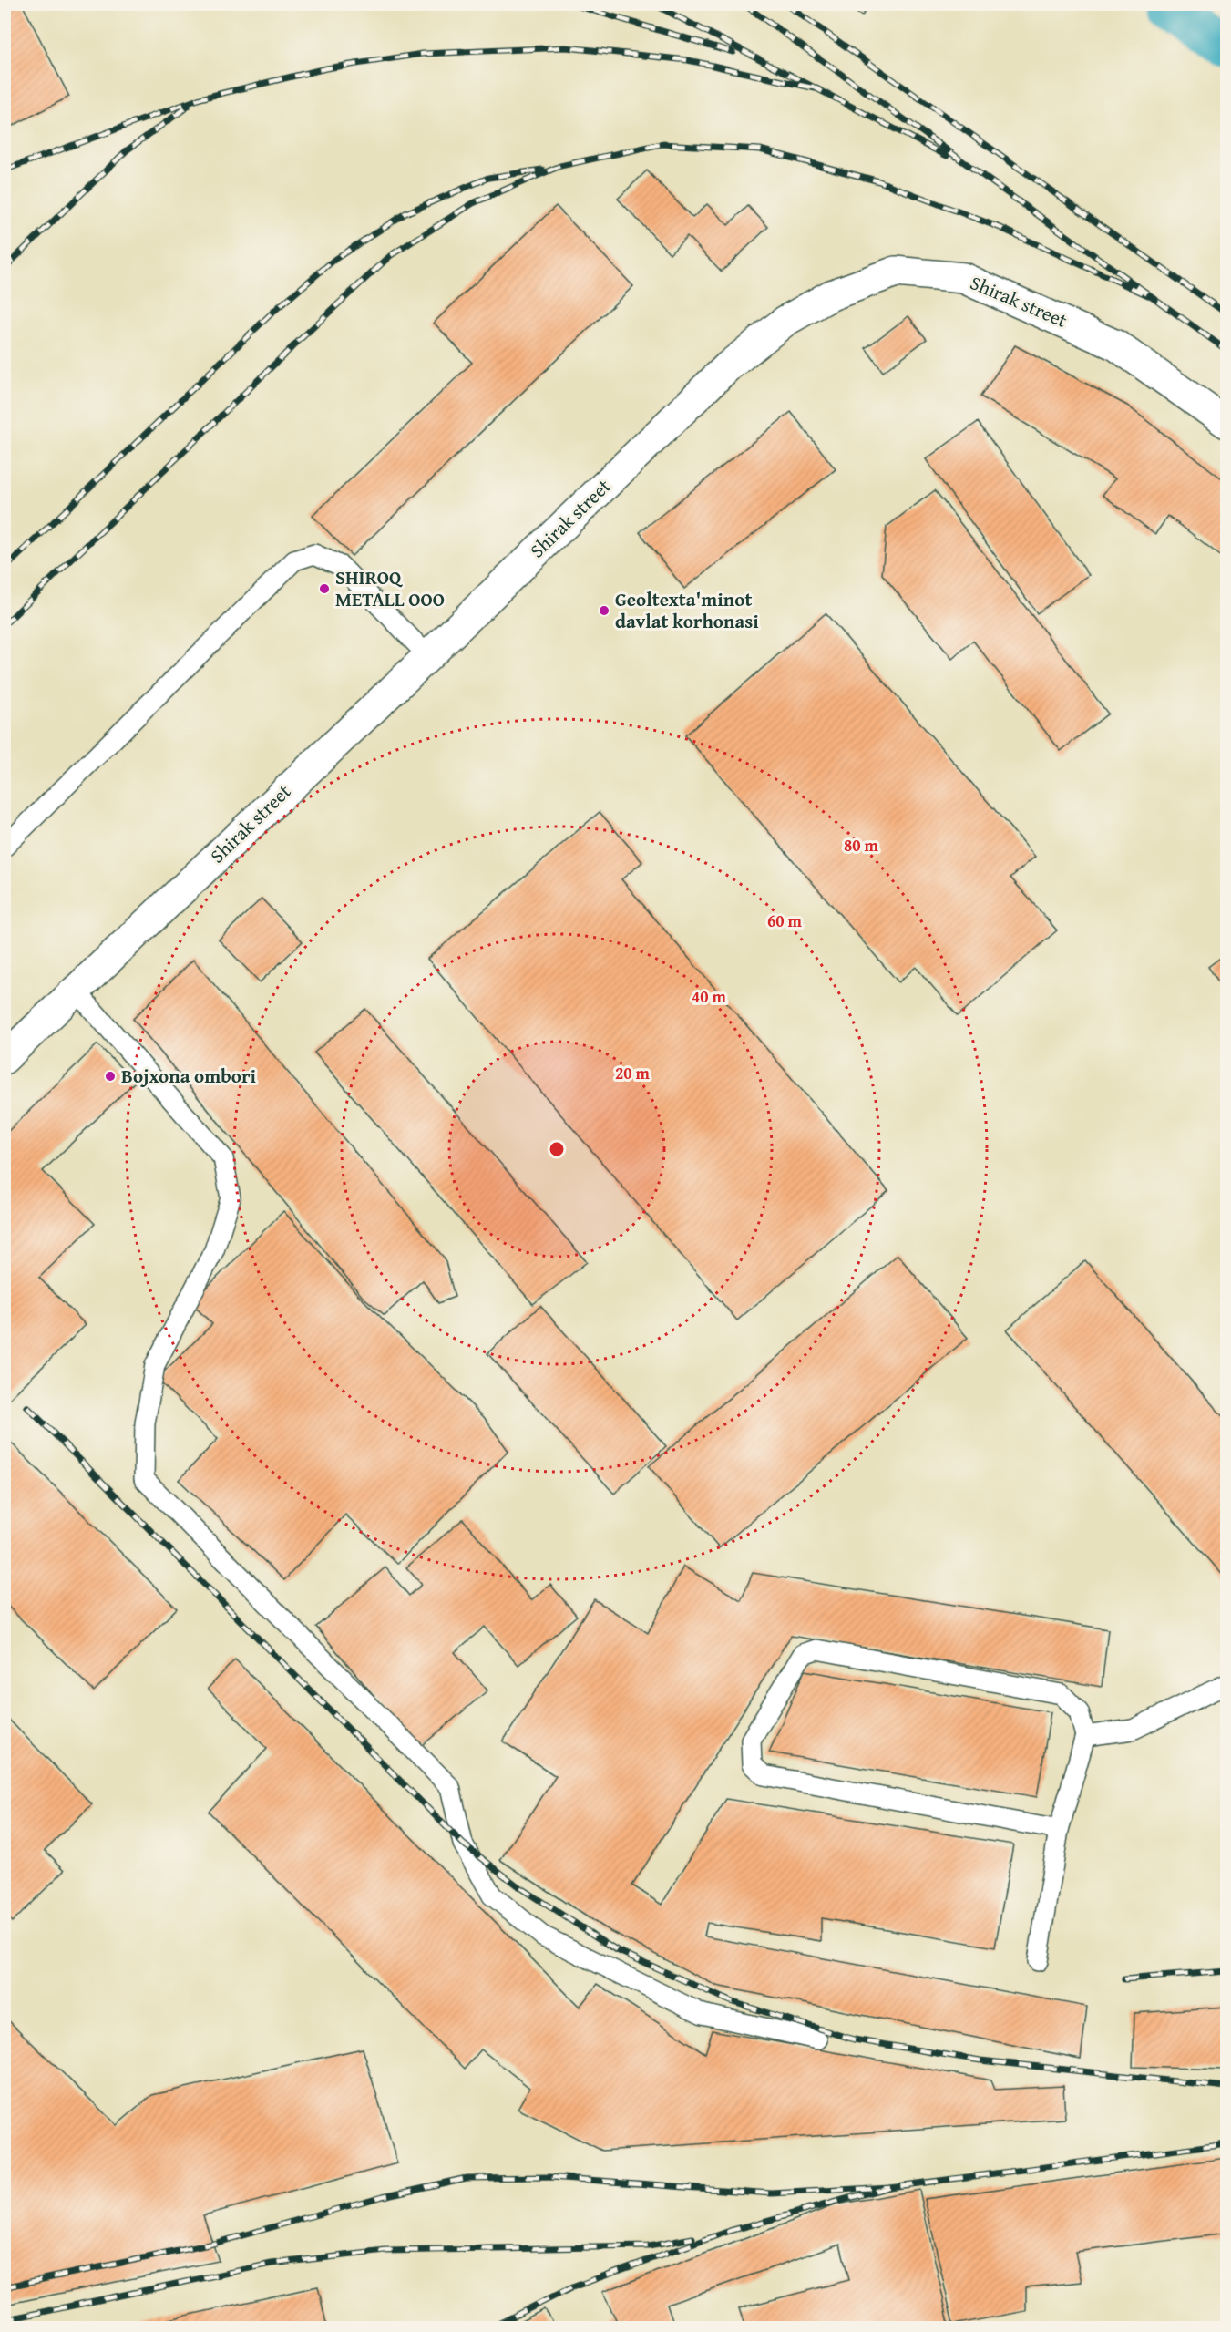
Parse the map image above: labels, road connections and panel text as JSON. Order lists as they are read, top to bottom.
{
  "streets": {
    "street": ["Shirak street"]
  },
  "places": ["SHIROQ METALL ООО", "Geoltexta'minot davlat korhonasi", "Bojxona ombori"],
  "rings": [
    "80 m",
    "60 m",
    "40 m",
    "20 m"
  ]
}
